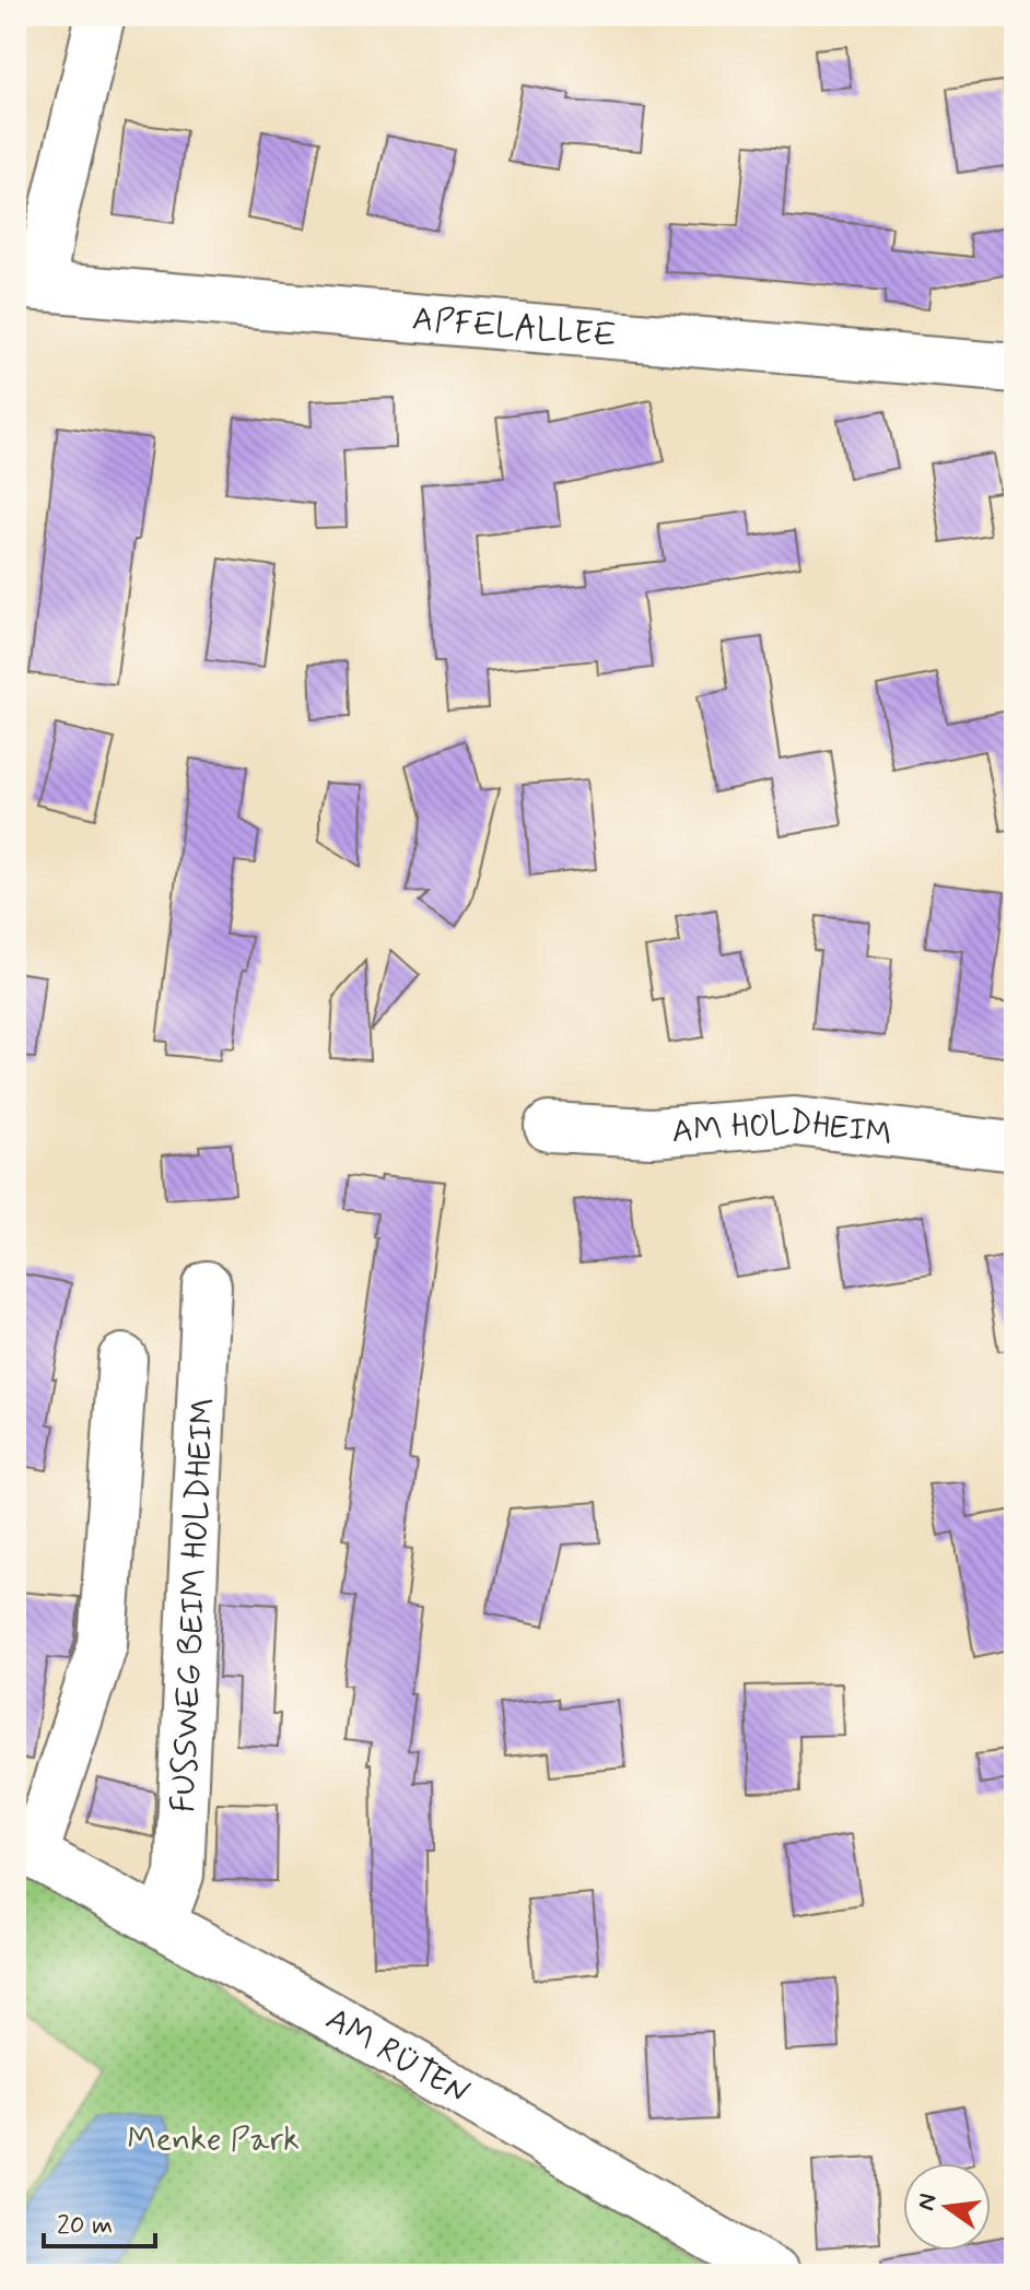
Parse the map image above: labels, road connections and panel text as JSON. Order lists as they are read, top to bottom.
{
  "streets": {
    "street": [
      "APFELALLEE",
      "AM HOLDHEIM",
      "FUSSWEG BEIM HOLDHEIM",
      "AM RÜTEN"
    ]
  },
  "crossings": [
    ["FUSSWEG BEIM HOLDHEIM", "AM RÜTEN"]
  ],
  "parks": ["Menke Park"],
  "scale_bar": "20 m",
  "north": "left"
}
